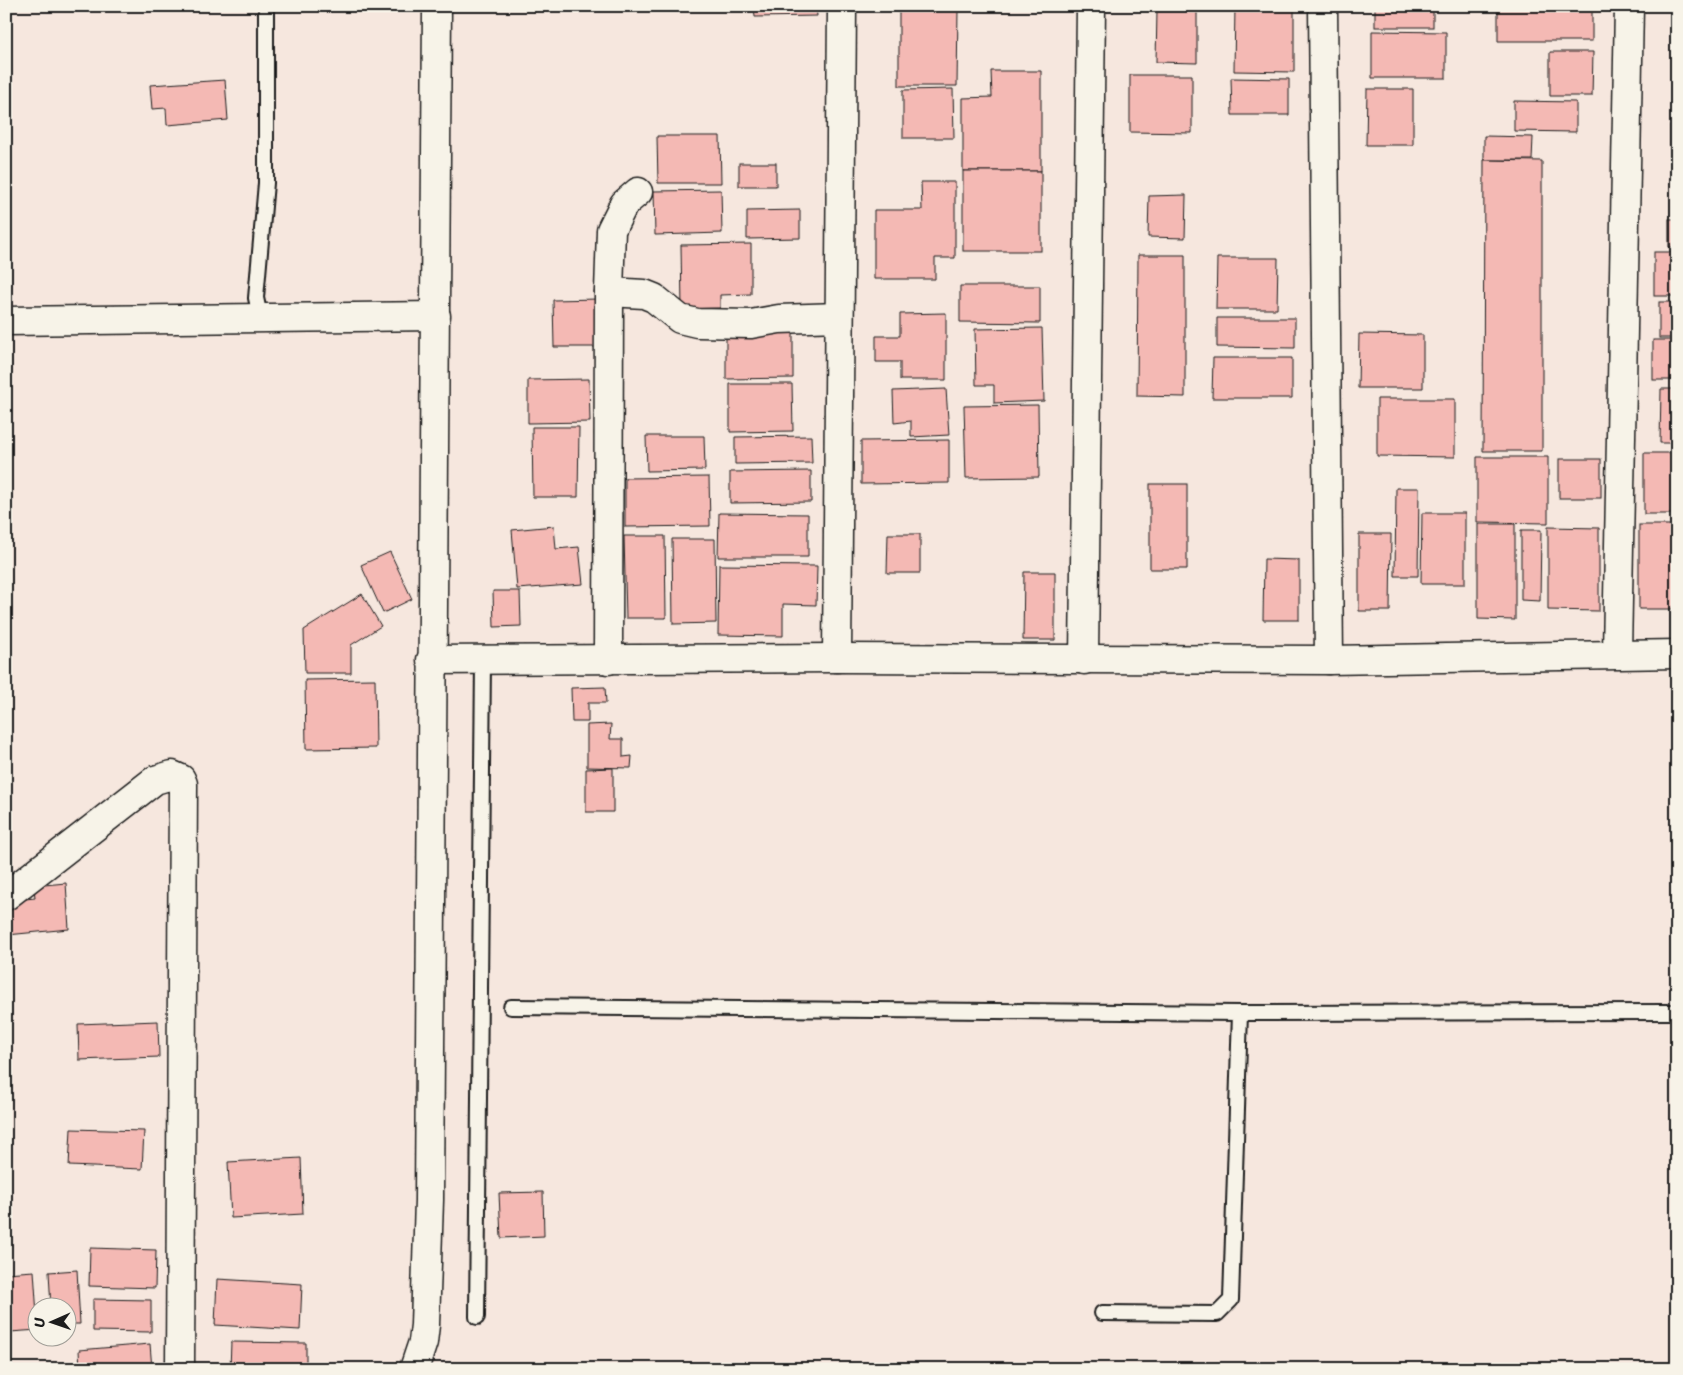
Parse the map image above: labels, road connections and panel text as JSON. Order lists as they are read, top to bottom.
{
  "north": "left"
}
